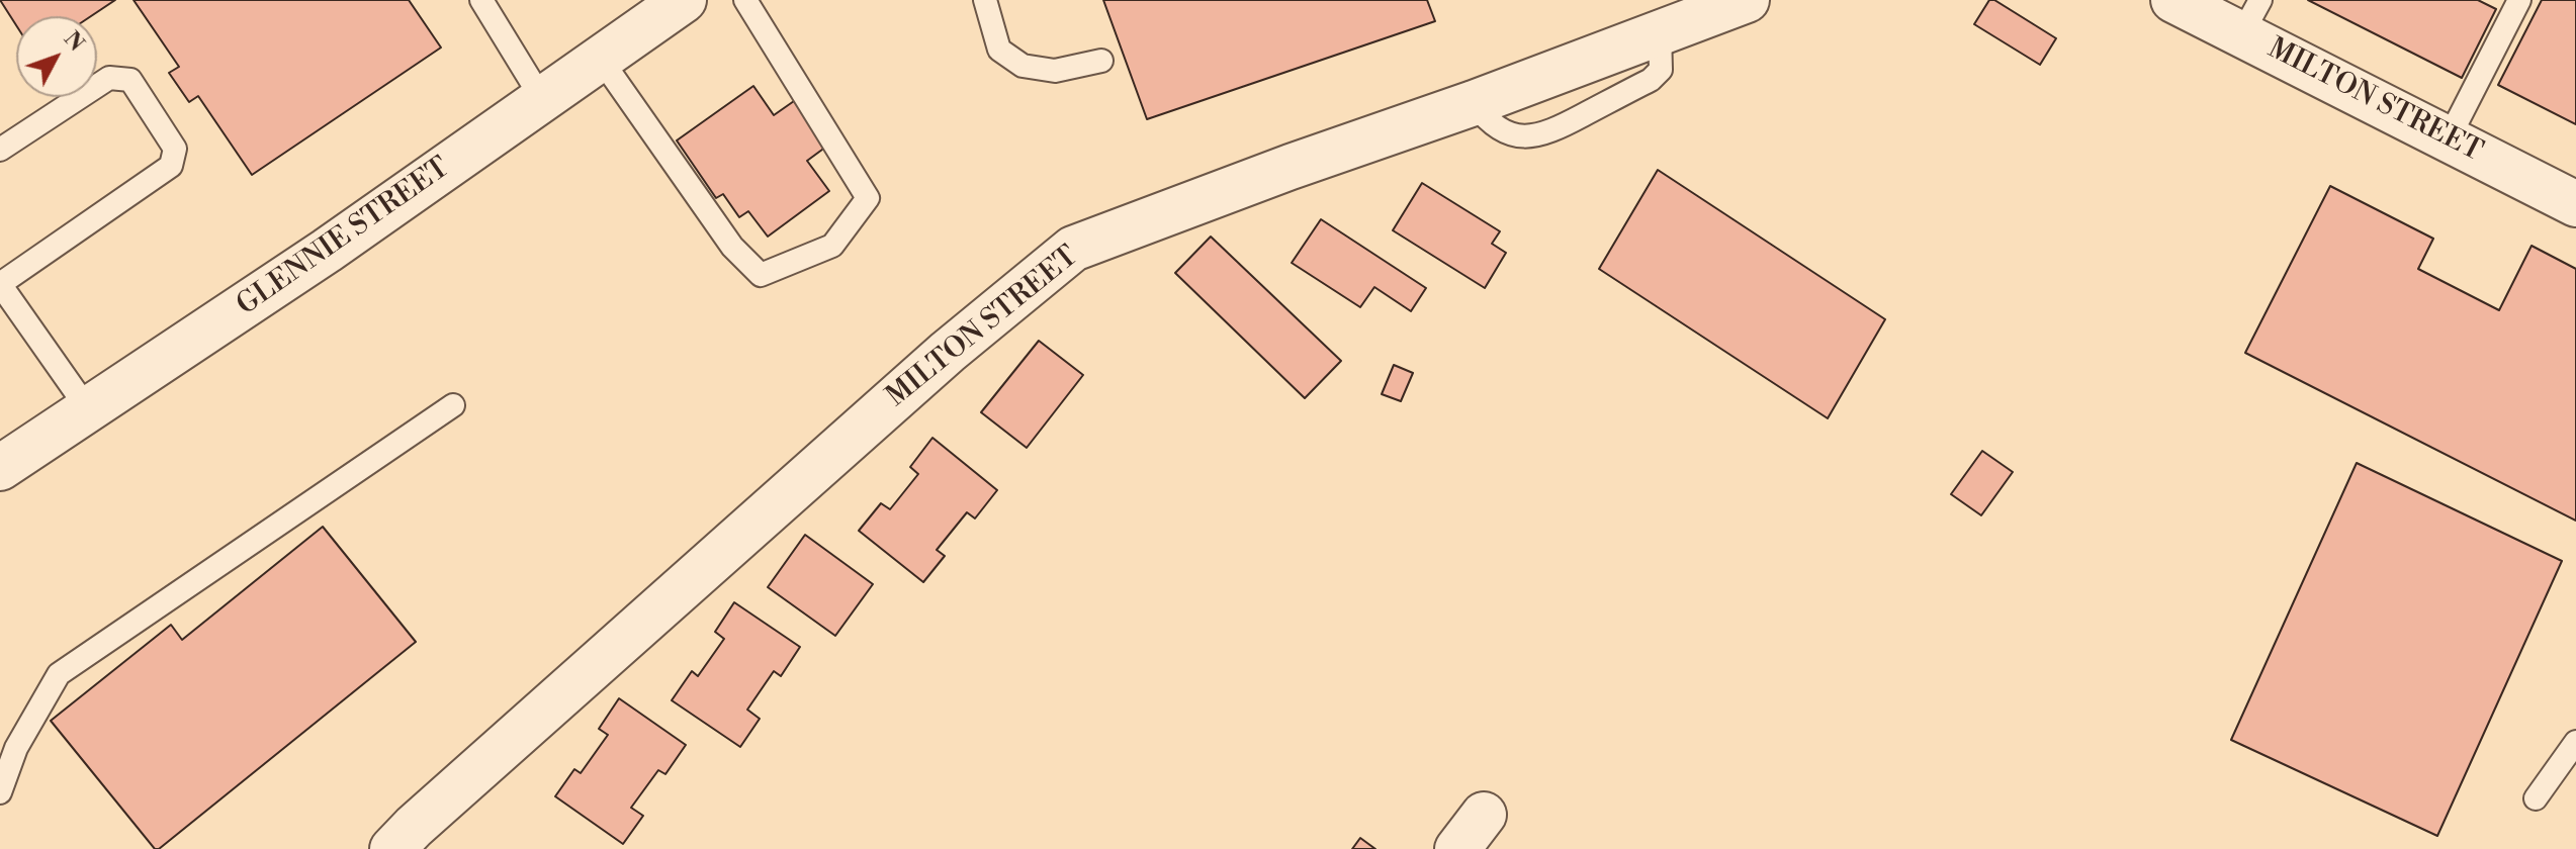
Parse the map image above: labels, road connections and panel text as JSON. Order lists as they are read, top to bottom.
{
  "streets": {
    "street": ["MILTON STREET", "GLENNIE STREET"]
  },
  "north": "top right"
}
